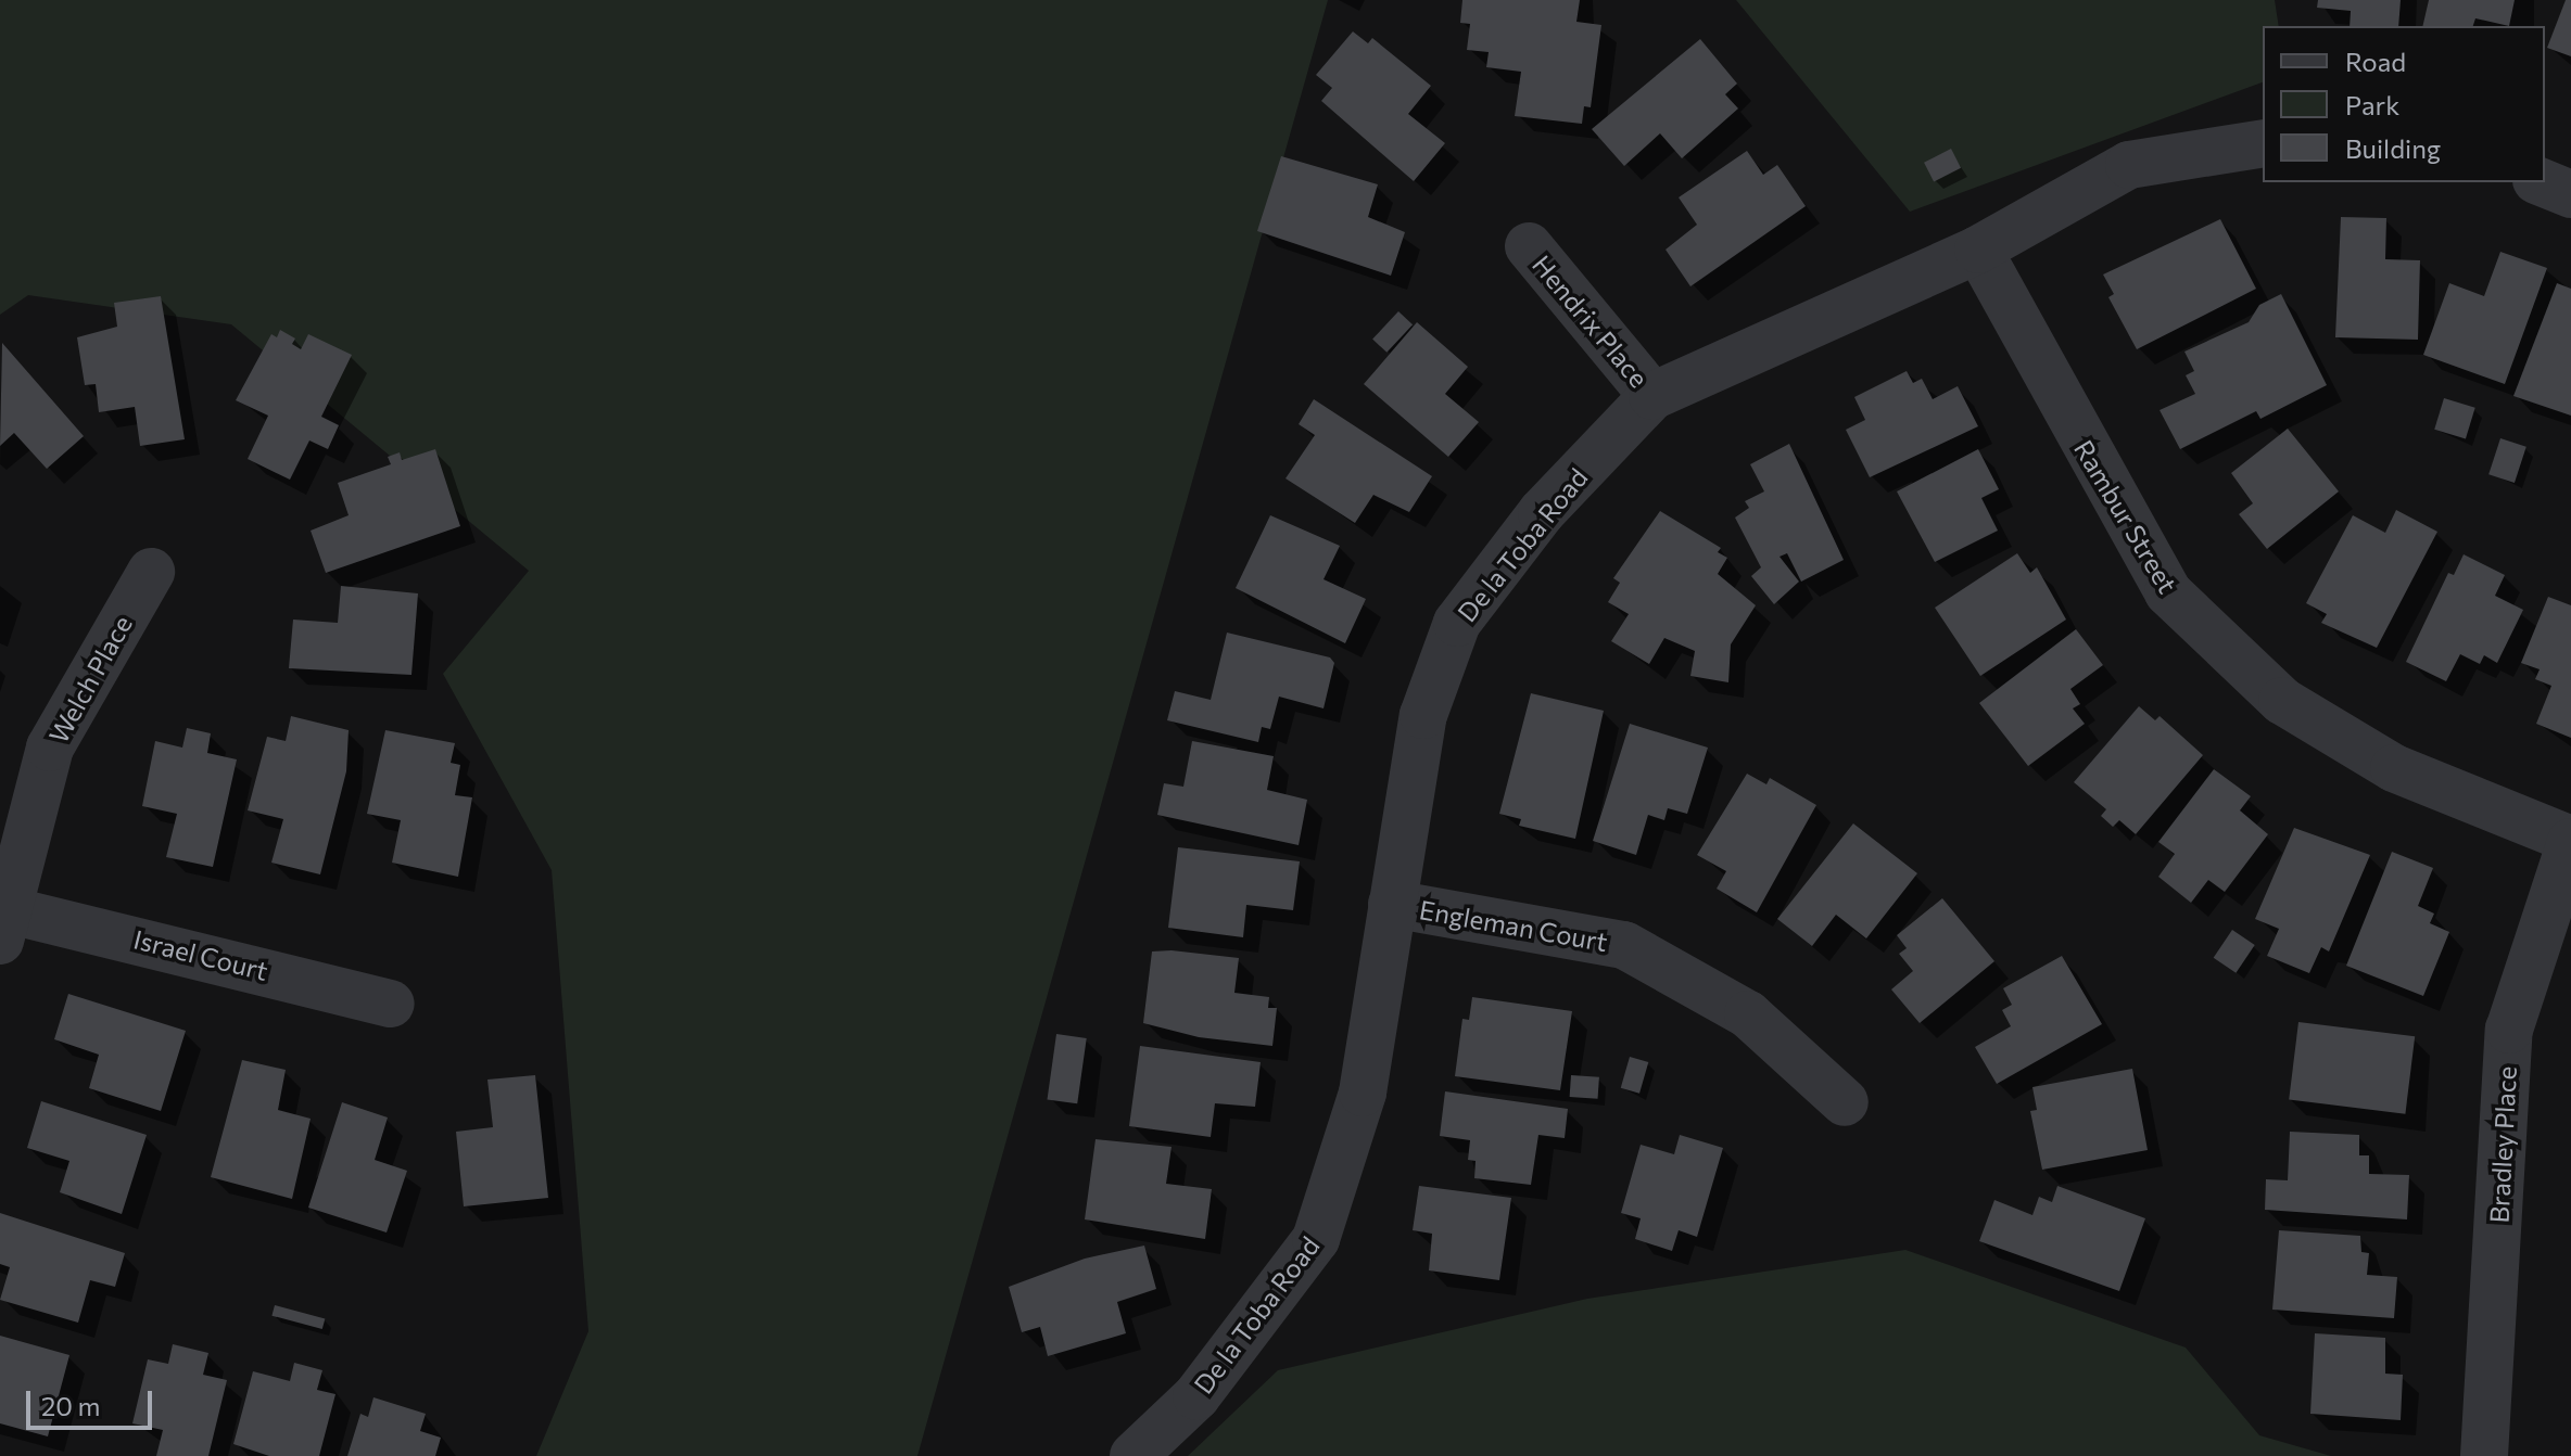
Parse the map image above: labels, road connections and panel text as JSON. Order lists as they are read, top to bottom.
{
  "streets": {
    "street": [
      "Hendrix Place",
      "Rambur Street",
      "De la Toba Road",
      "Welch Place",
      "Engleman Court",
      "Israel Court",
      "Bradley Place"
    ]
  },
  "crossings": [
    ["Hendrix Place", "De la Toba Road"],
    ["Rambur Street", "De la Toba Road"],
    ["Rambur Street", "Bradley Place"],
    ["De la Toba Road", "Engleman Court"],
    ["Welch Place", "Israel Court"]
  ],
  "legend": ["Road", "Park", "Building"],
  "scale_bar": "20 m"
}
